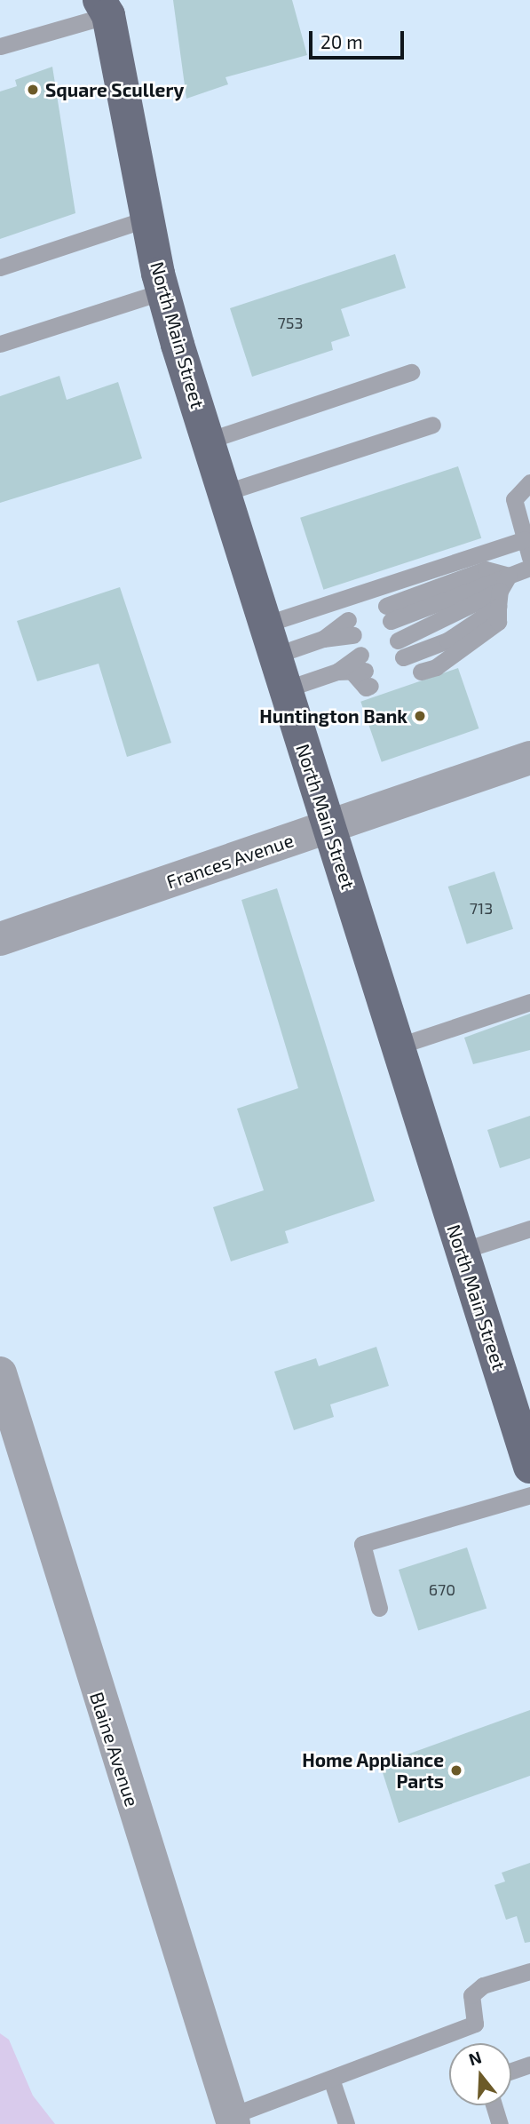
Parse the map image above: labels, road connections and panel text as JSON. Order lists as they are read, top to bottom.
{
  "streets": {
    "main road": ["North Main Street"],
    "street": ["Frances Avenue", "Blaine Avenue"]
  },
  "crossings": [
    ["North Main Street", "Frances Avenue"]
  ],
  "places": ["Square Scullery", "Huntington Bank", "Home Appliance Parts"],
  "house_numbers": ["753", "713", "670"],
  "scale_bar": "20 m",
  "north": "top"
}
